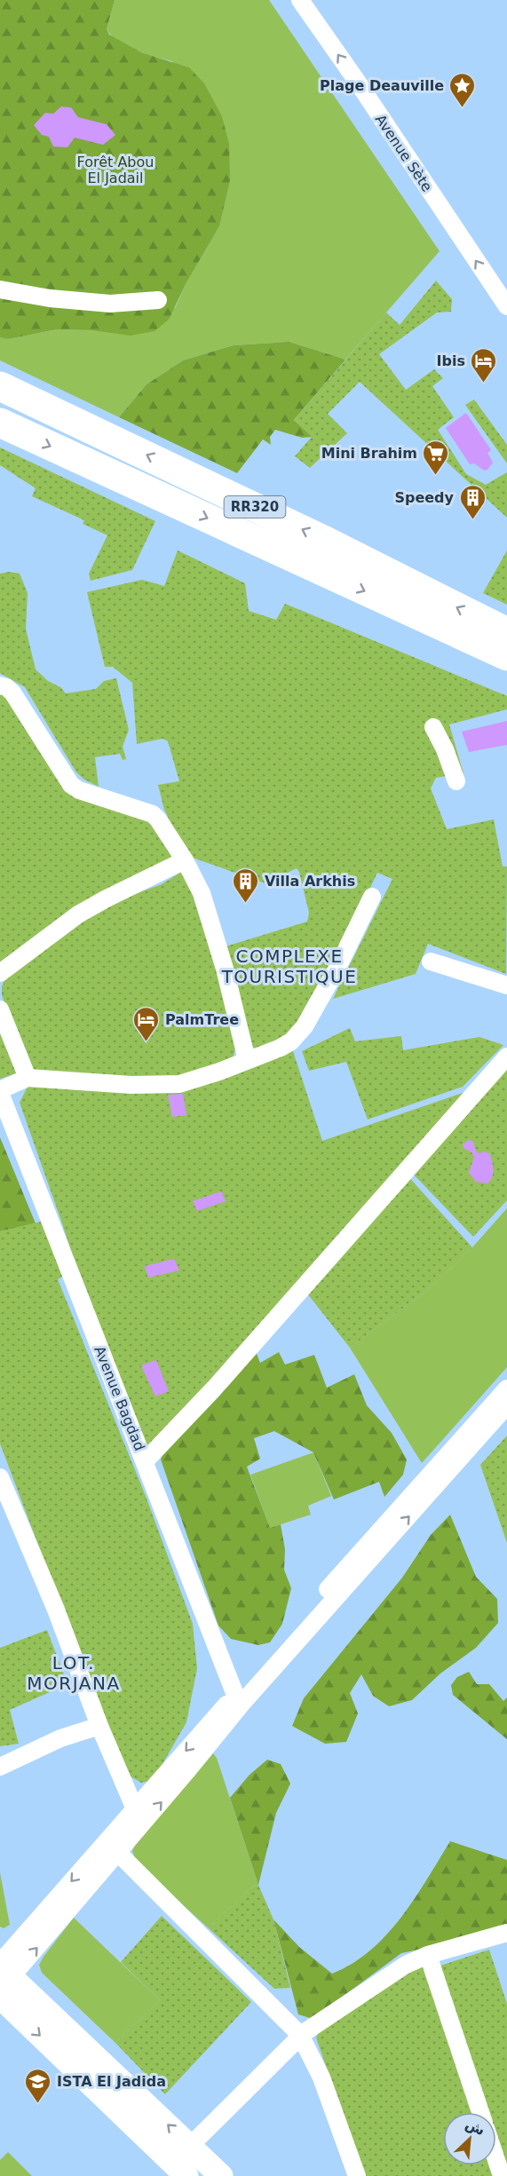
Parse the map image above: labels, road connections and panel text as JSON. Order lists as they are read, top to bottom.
{
  "streets": {
    "highway": ["RR320"],
    "street": ["Avenue Sète", "Avenue Bagdad"]
  },
  "one_way": ["Avenue Sète"],
  "districts": ["COMPLEXE TOURISTIQUE", "LOT. MORJANA"],
  "parks": ["Forêt Abou El Jadail"],
  "places": {
    "place": ["Plage Deauville"],
    "hotel": ["Ibis", "PalmTree"],
    "supermarket": ["Mini Brahim"],
    "building": ["Speedy", "Villa Arkhis"],
    "school or university": ["ISTA El Jadida"]
  },
  "north": "top right"
}
